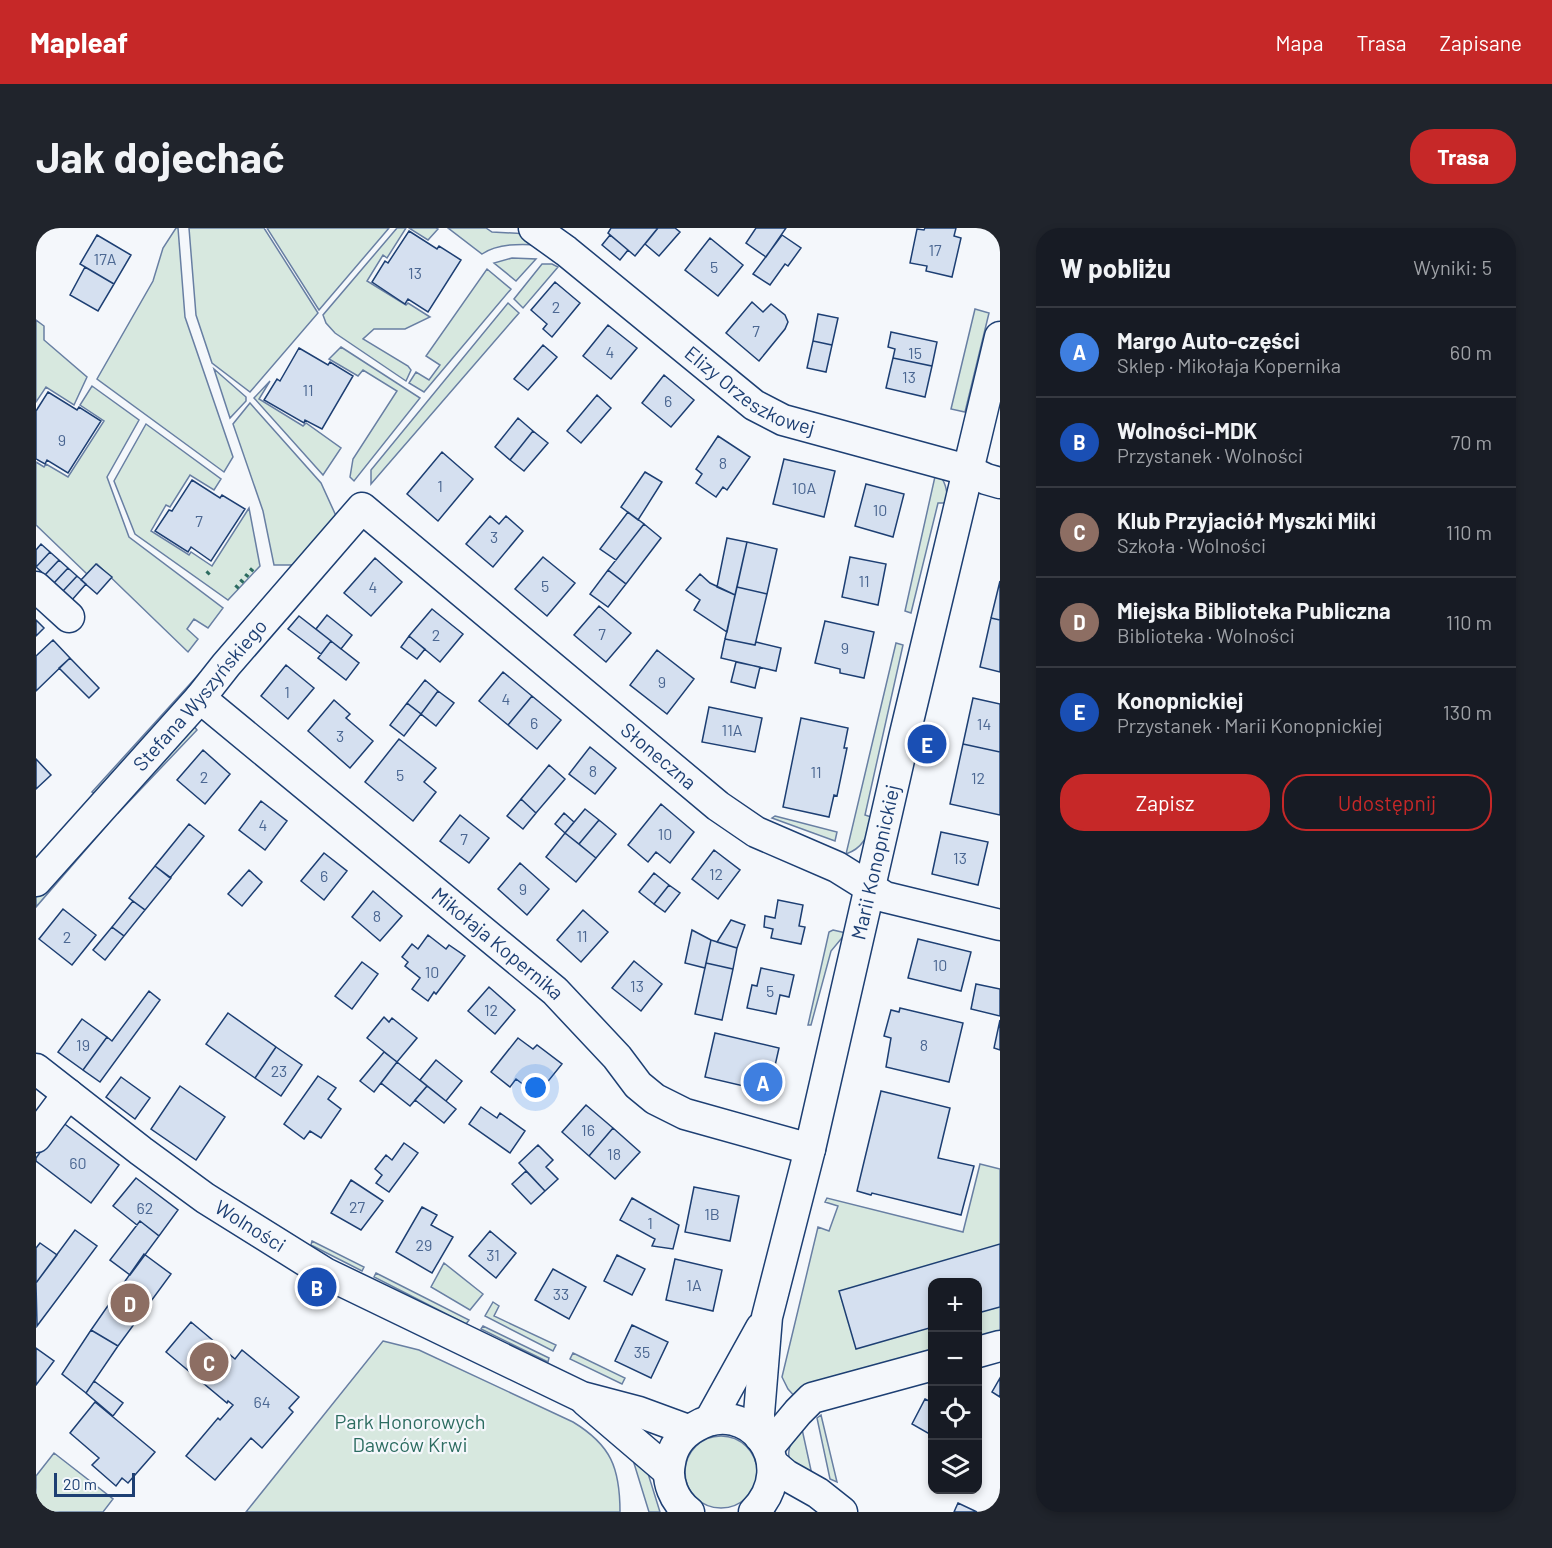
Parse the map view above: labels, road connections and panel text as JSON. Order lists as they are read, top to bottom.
{
  "streets": {
    "street": [
      "Elizy Orzeszkowej",
      "Stefana Wyszyńskiego",
      "Słoneczna",
      "Marii Konopnickiej",
      "Mikołaja Kopernika",
      "Wolności"
    ]
  },
  "crossings": [
    ["Elizy Orzeszkowej", "Marii Konopnickiej"],
    ["Stefana Wyszyńskiego", "Słoneczna"],
    ["Stefana Wyszyńskiego", "Mikołaja Kopernika"],
    ["Słoneczna", "Marii Konopnickiej"],
    ["Marii Konopnickiej", "Mikołaja Kopernika"]
  ],
  "parks": ["Park Honorowych Dawców Krwi"],
  "house_numbers": [
    "17",
    "17A",
    "5",
    "13",
    "2",
    "7",
    "4",
    "15",
    "13",
    "11",
    "6",
    "9",
    "8",
    "1",
    "10A",
    "10",
    "7",
    "3",
    "11",
    "5",
    "4",
    "7",
    "2",
    "9",
    "9",
    "1",
    "4",
    "6",
    "14",
    "11A",
    "3",
    "8",
    "11",
    "5",
    "2",
    "12",
    "4",
    "10",
    "7",
    "13",
    "12",
    "6",
    "9",
    "8",
    "11",
    "2",
    "10",
    "10",
    "13",
    "5",
    "12",
    "19",
    "8",
    "23",
    "16",
    "18",
    "60",
    "27",
    "62",
    "1B",
    "1",
    "29",
    "31",
    "1A",
    "33",
    "35",
    "64"
  ],
  "scale_bar": "20 m",
  "page": {
    "header": "Mapleaf",
    "nav": ["Mapa", "Trasa", "Zapisane"],
    "buttons": [
      "Trasa",
      ["Zapisz", "Udostępnij"]
    ],
    "title": "Jak dojechać",
    "heading": ["W pobliżu", "Wyniki: 5"],
    "list": [
      {
        "mark": "A",
        "name": "Margo Auto-części",
        "note": "Sklep · Mikołaja Kopernika",
        "value": "60 m"
      },
      {
        "mark": "B",
        "name": "Wolności-MDK",
        "note": "Przystanek · Wolności",
        "value": "70 m"
      },
      {
        "mark": "C",
        "name": "Klub Przyjaciół Myszki Miki",
        "note": "Szkoła · Wolności",
        "value": "110 m"
      },
      {
        "mark": "D",
        "name": "Miejska Biblioteka Publiczna",
        "note": "Biblioteka · Wolności",
        "value": "110 m"
      },
      {
        "mark": "E",
        "name": "Konopnickiej",
        "note": "Przystanek · Marii Konopnickiej",
        "value": "130 m"
      }
    ],
    "pins": [
      "E",
      "A",
      "B",
      "D",
      "C"
    ],
    "map_buttons": ["+", "−"],
    "scale": "20 m"
  }
}
